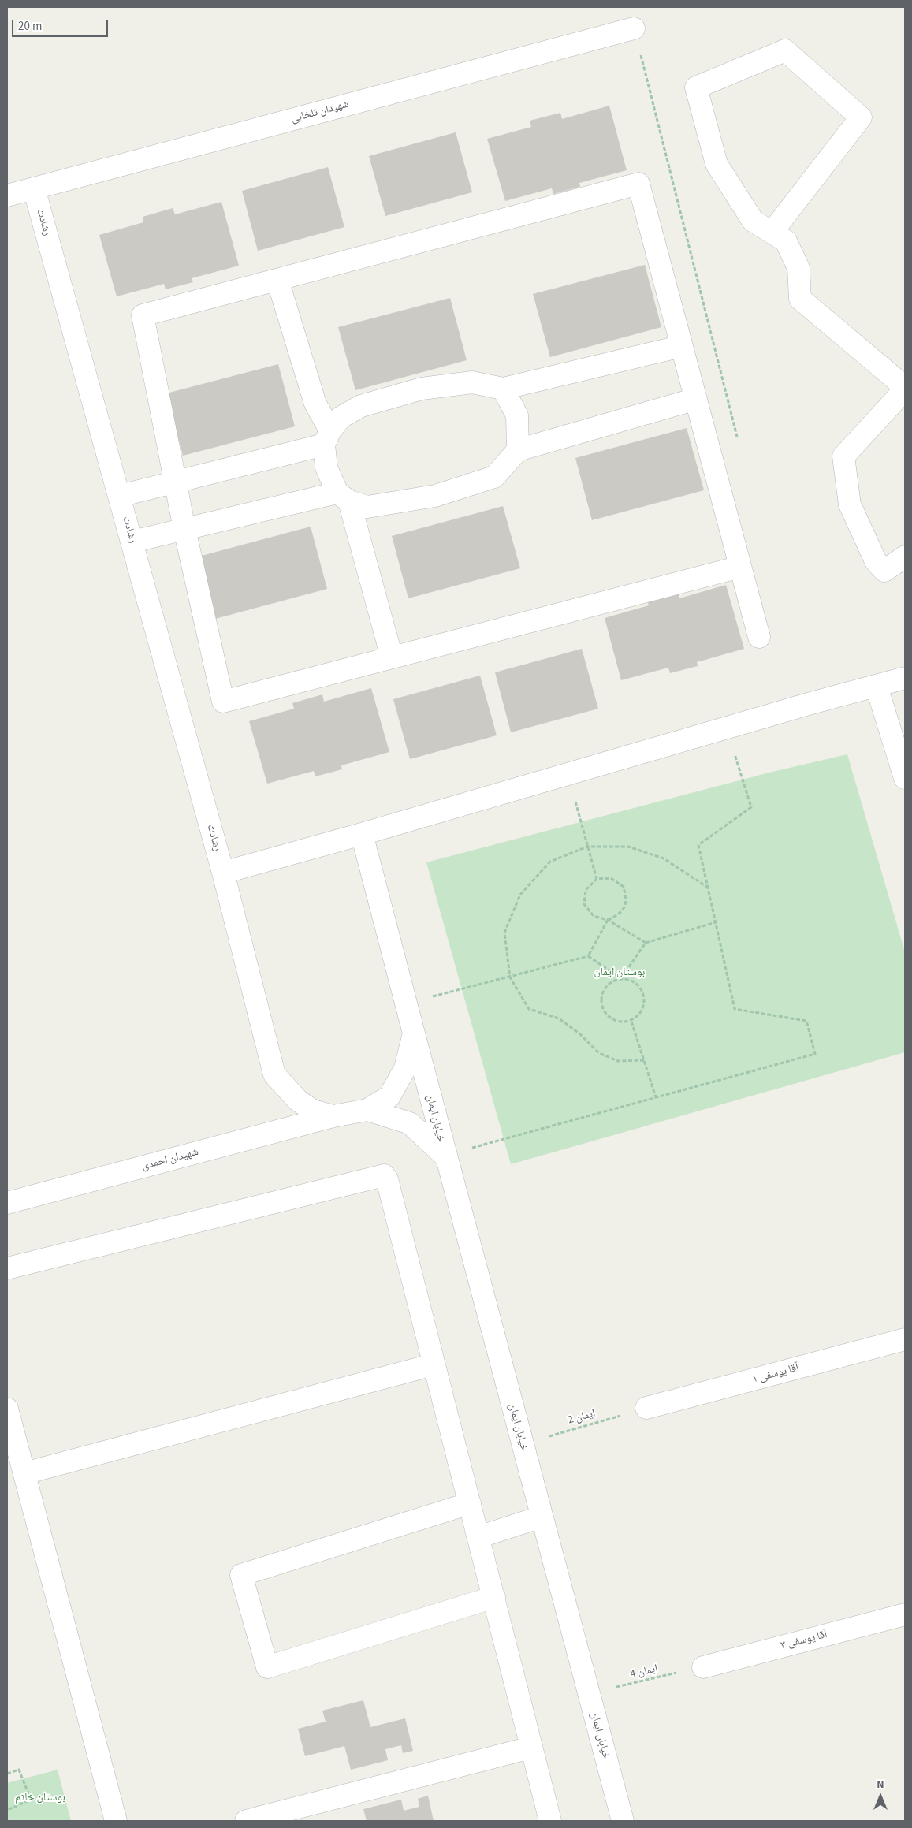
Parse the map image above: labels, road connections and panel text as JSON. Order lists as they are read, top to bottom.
{
  "streets": {
    "street": [
      "شهیدان تلخابی",
      "رشادت",
      "خیابان ایمان",
      "شهیدان احمدی",
      "آقا یوسفی ۱",
      "آقا یوسفی ۳"
    ],
    "path": ["ایمان 2", "ایمان 4"]
  },
  "crossings": [
    ["شهیدان تلخابی", "رشادت"],
    ["رشادت", "شهیدان احمدی"],
    ["خیابان ایمان", "ایمان 2"],
    ["خیابان ایمان", "ایمان 4"],
    ["آقا یوسفی ۱", "ایمان 2"],
    ["آقا یوسفی ۳", "ایمان 4"]
  ],
  "parks": ["بوستان ایمان", "بوستان خاتم"],
  "scale_bar": "20 m",
  "north": "top"
}
